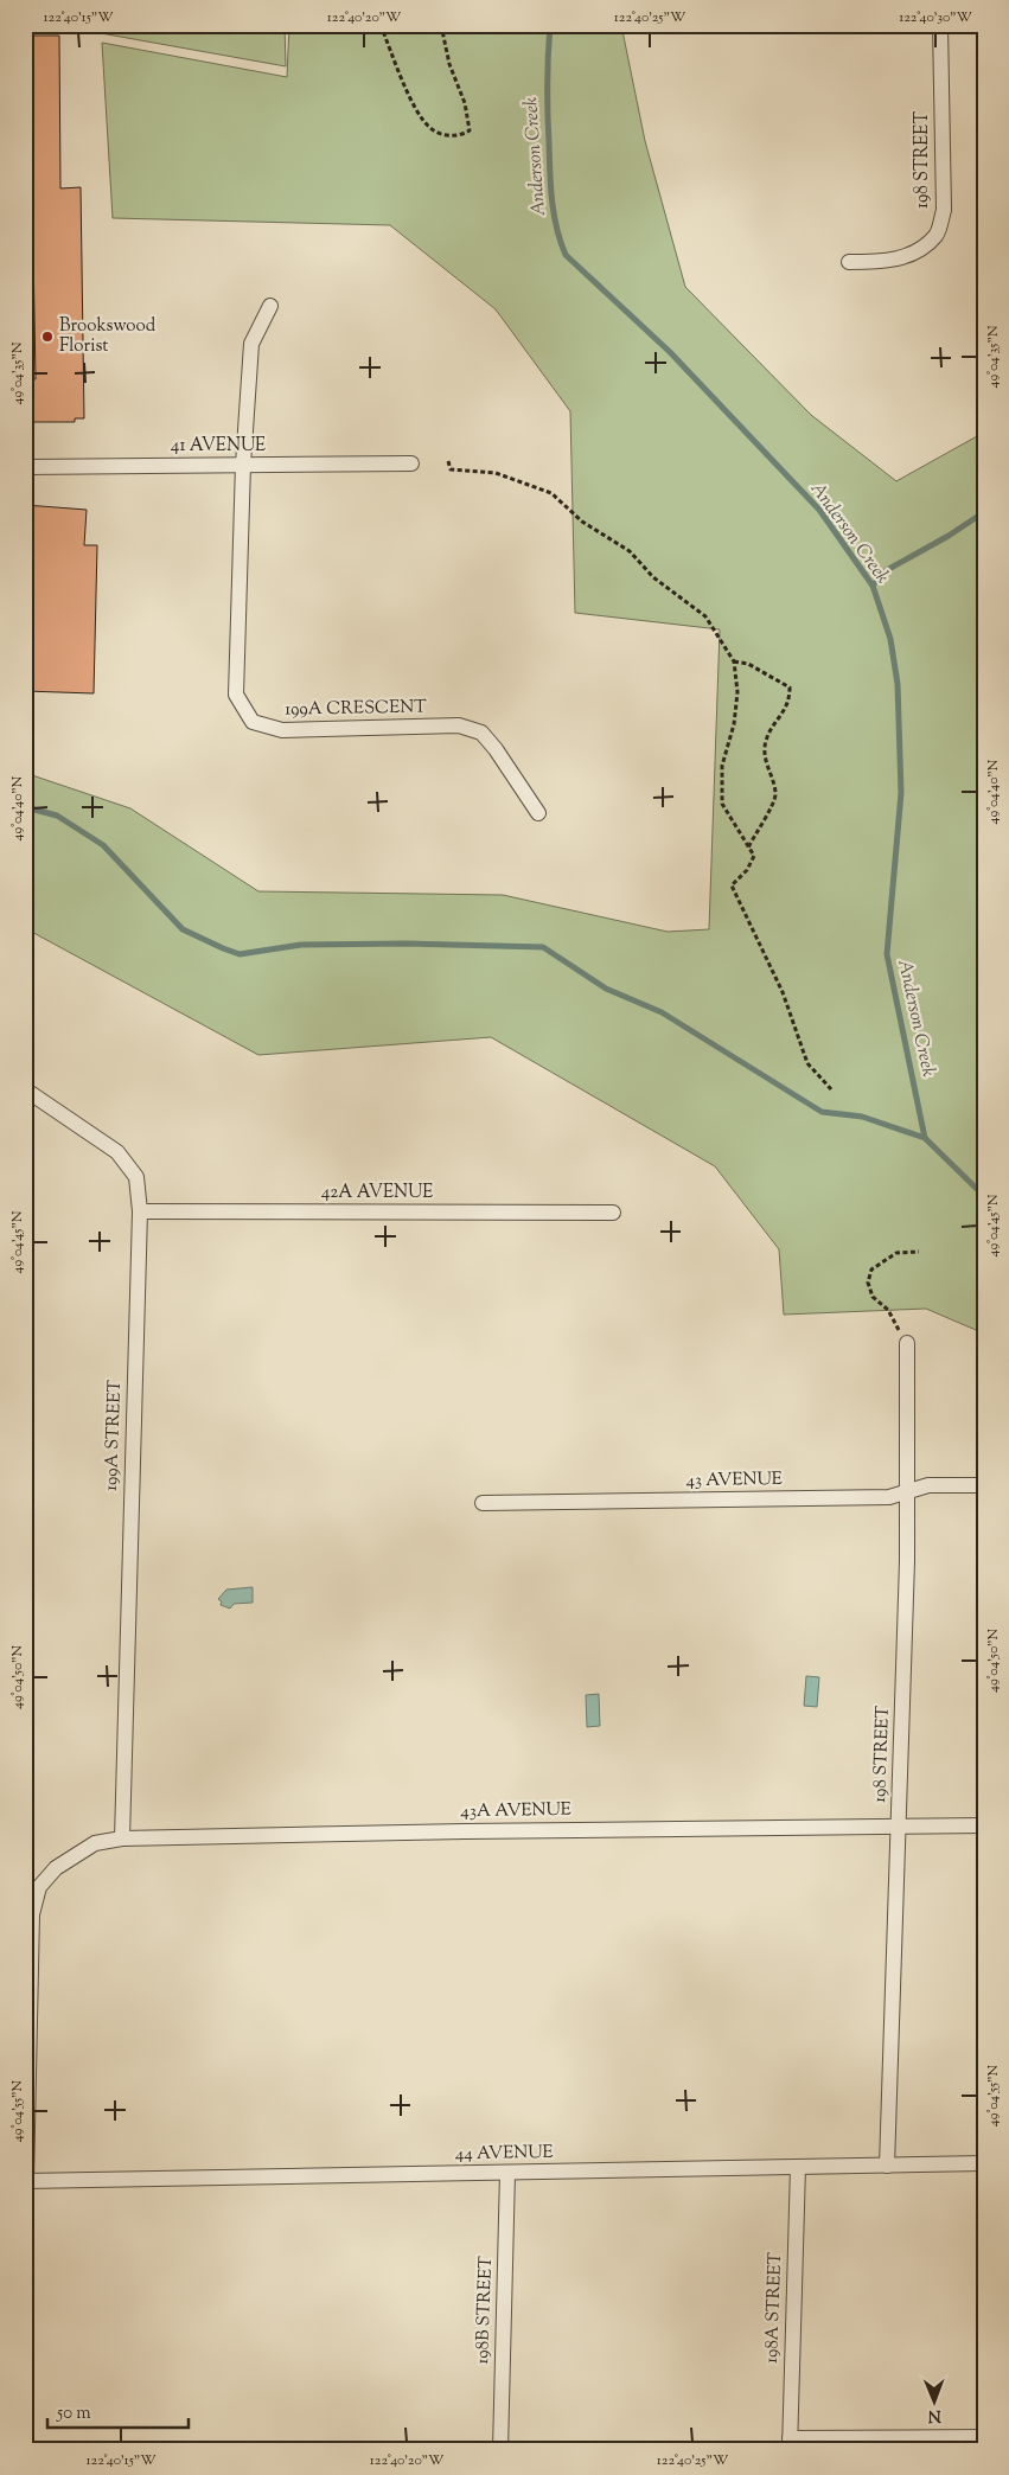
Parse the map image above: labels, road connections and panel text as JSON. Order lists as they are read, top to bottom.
{
  "streets": {
    "street": [
      "198 STREET",
      "41 AVENUE",
      "199A CRESCENT",
      "42A AVENUE",
      "199A STREET",
      "43 AVENUE",
      "43A AVENUE",
      "44 AVENUE",
      "198A STREET",
      "198B STREET"
    ]
  },
  "crossings": [
    ["198 STREET", "43 AVENUE"],
    ["198 STREET", "43A AVENUE"],
    ["198 STREET", "44 AVENUE"],
    ["41 AVENUE", "199A CRESCENT"],
    ["42A AVENUE", "199A STREET"],
    ["199A STREET", "43A AVENUE"],
    ["43A AVENUE", "44 AVENUE"],
    ["44 AVENUE", "198A STREET"],
    ["44 AVENUE", "198B STREET"]
  ],
  "water": ["Anderson Creek"],
  "places": ["Brookswood Florist"],
  "scale_bar": "50 m",
  "north": "bottom",
  "coordinates": [
    "122°40'15\"W",
    "122°40'20\"W",
    "122°40'25\"W",
    "122°40'30\"W",
    "49°04'35\"N",
    "49°04'40\"N",
    "49°04'45\"N",
    "49°04'50\"N",
    "49°04'55\"N"
  ]
}
